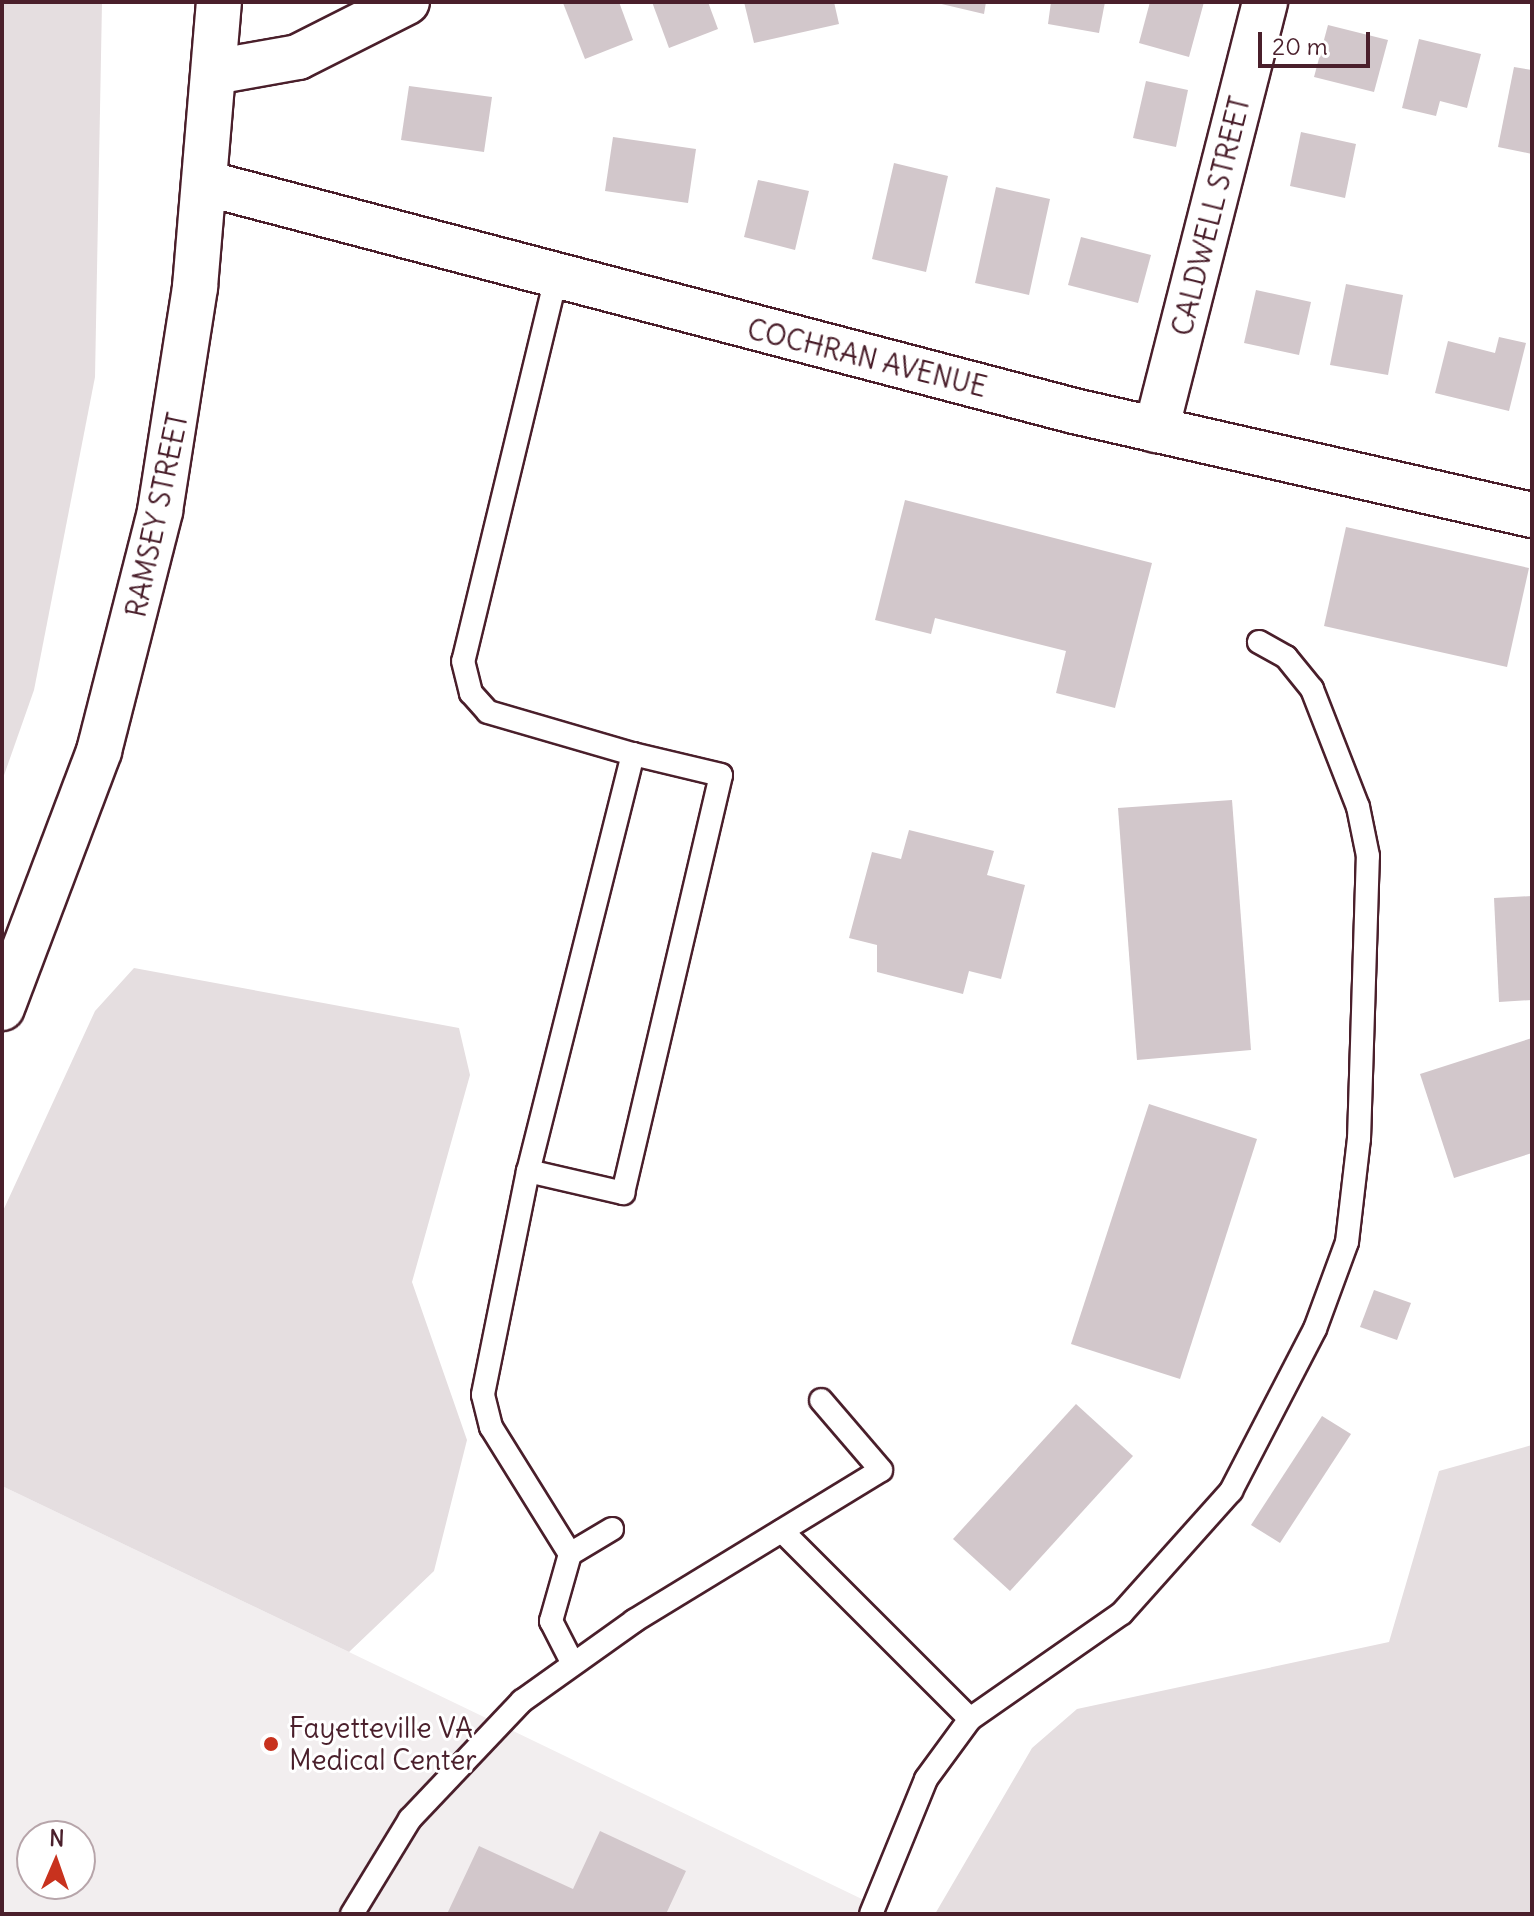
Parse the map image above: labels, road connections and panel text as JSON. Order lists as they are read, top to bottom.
{
  "streets": {
    "street": ["CALDWELL STREET", "COCHRAN AVENUE", "RAMSEY STREET"]
  },
  "crossings": [
    ["CALDWELL STREET", "COCHRAN AVENUE"],
    ["COCHRAN AVENUE", "RAMSEY STREET"]
  ],
  "places": ["Fayetteville VA Medical Center"],
  "scale_bar": "20 m",
  "north": "top"
}
